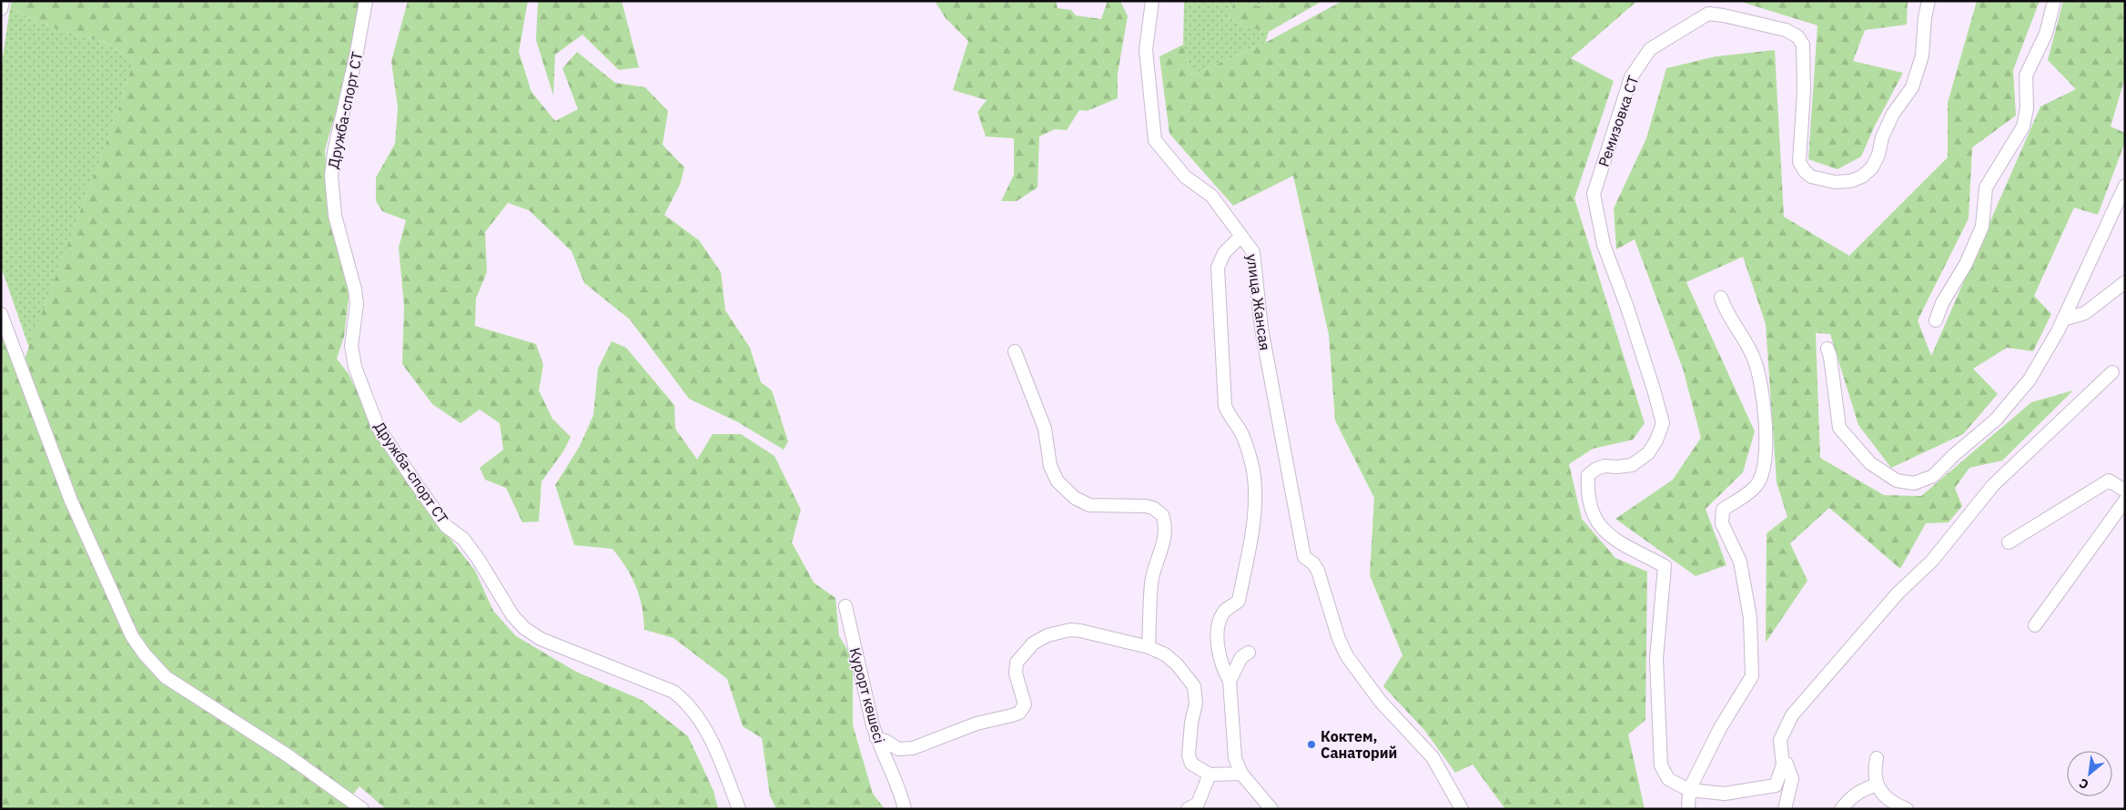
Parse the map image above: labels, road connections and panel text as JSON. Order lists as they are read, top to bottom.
{
  "streets": {
    "street": [
      "Дружба-спорт СТ",
      "Ремизовка СТ",
      "улица Жансая",
      "Курорт көшесі"
    ]
  },
  "places": ["Коктем, Санаторий"],
  "north": "bottom left"
}
